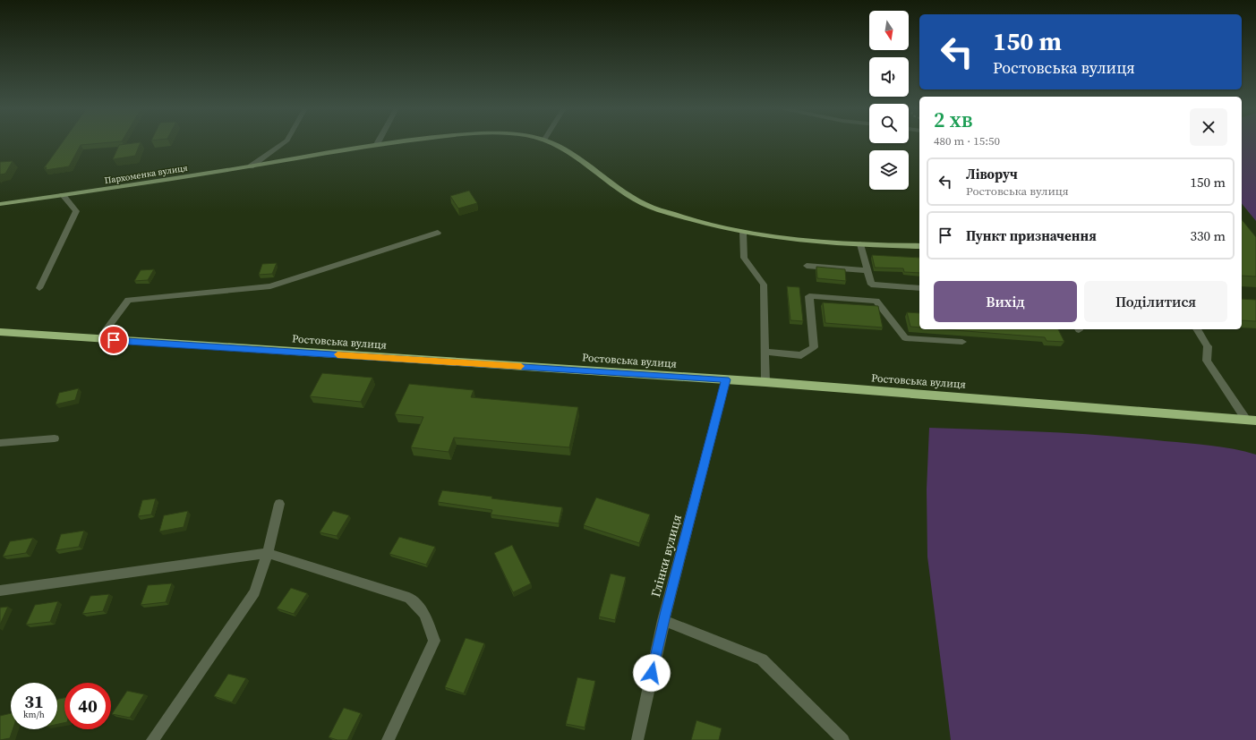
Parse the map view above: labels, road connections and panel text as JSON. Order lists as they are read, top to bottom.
{
  "streets": {
    "highway": ["Ростовська вулиця"],
    "main road": ["Пархоменка вулиця"],
    "street": ["Глінки вулиця"]
  },
  "crossings": [
    ["Ростовська вулиця", "Глінки вулиця"]
  ],
  "north": "bottom",
  "page": {
    "turn": ["150 m", "Ростовська вулиця"],
    "heading": ["2 хв", "480 m · 15:50"],
    "list": [
      {
        "name": "Ліворуч",
        "note": "Ростовська вулиця",
        "value": "150 m"
      },
      {
        "name": "Пункт призначення",
        "value": "330 m"
      }
    ],
    "buttons": ["Вихід", "Поділитися"],
    "speed": "31 km/h",
    "limit": "40"
  }
}
